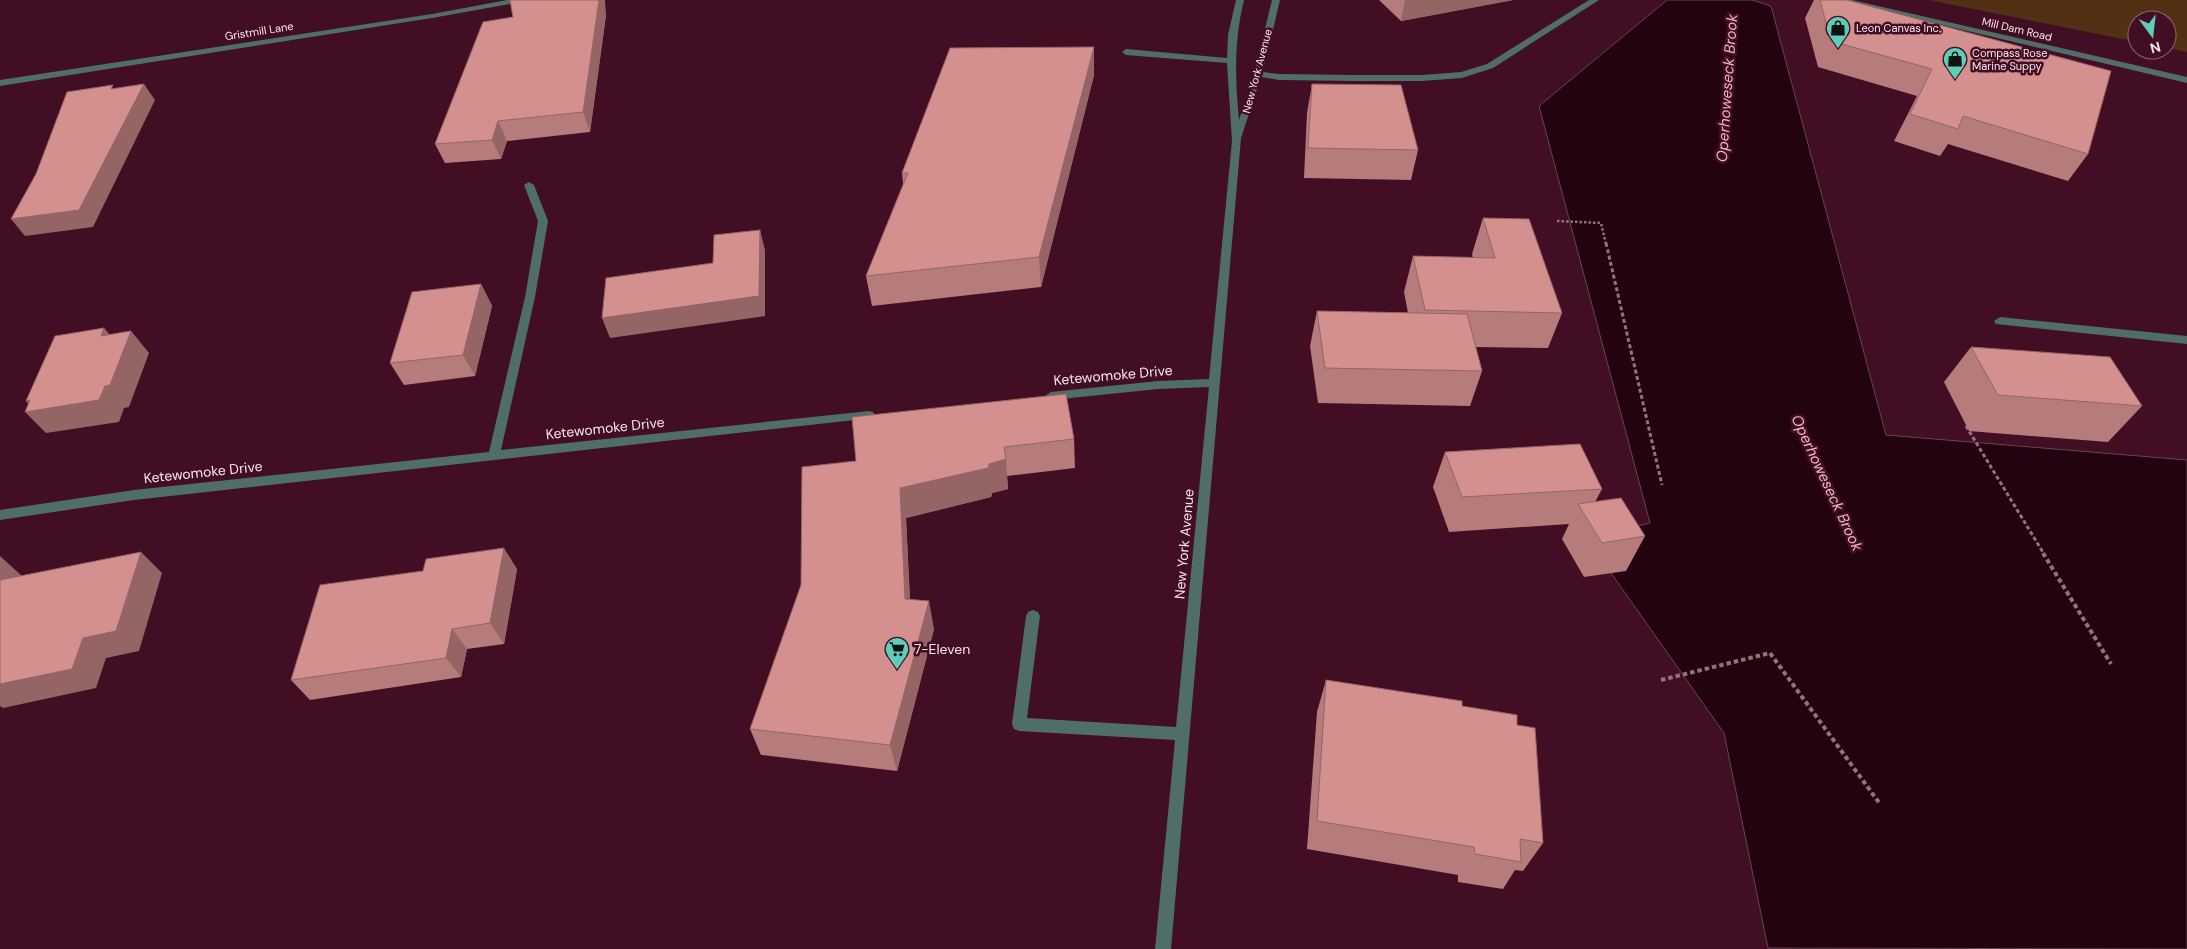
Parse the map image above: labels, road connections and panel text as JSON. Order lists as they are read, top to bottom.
{
  "streets": {
    "street": [
      "Mill Dam Road",
      "Gristmill Lane",
      "New York Avenue",
      "Ketewomoke Drive"
    ]
  },
  "crossings": [
    ["New York Avenue", "Ketewomoke Drive"]
  ],
  "water": ["Operhoweseck Brook"],
  "places": {
    "shop": ["Leon Canvas Inc.", "Compass Rose Marine Suppy"],
    "supermarket": ["7-Eleven"]
  },
  "north": "bottom"
}
